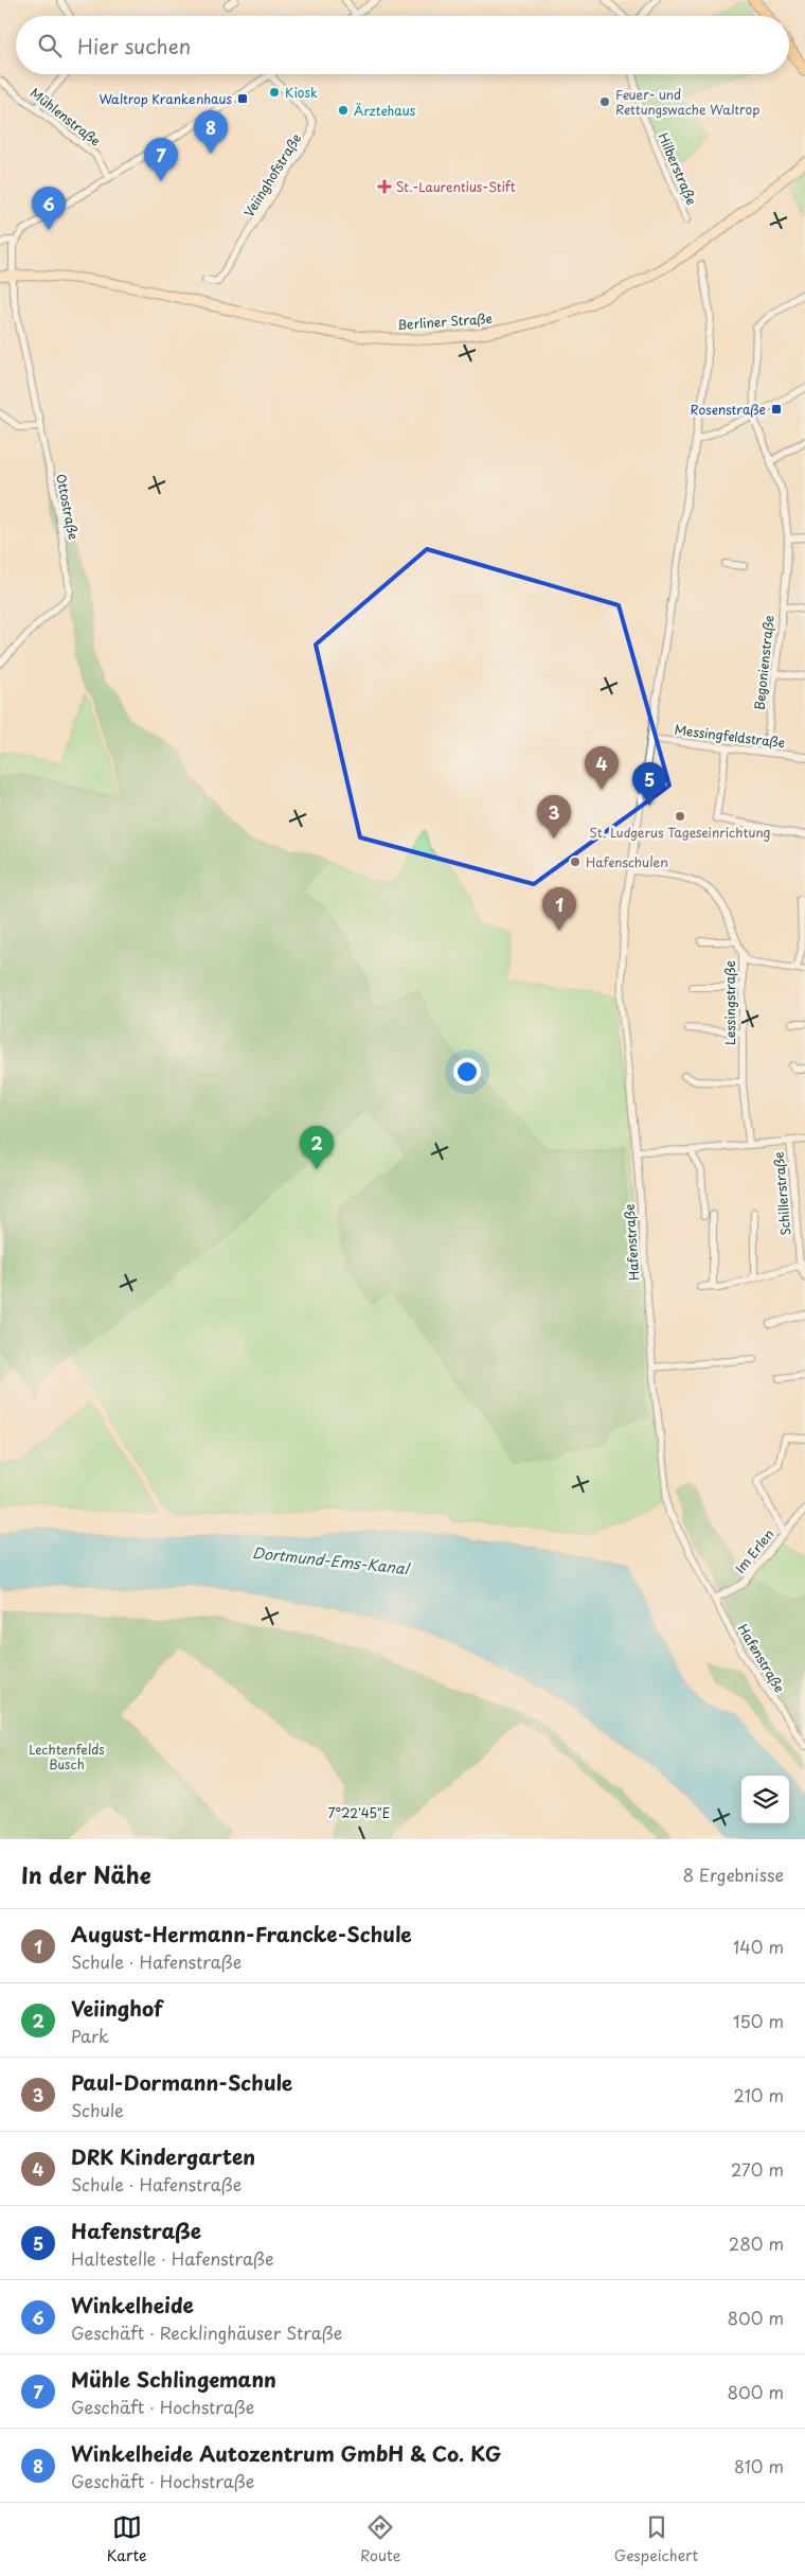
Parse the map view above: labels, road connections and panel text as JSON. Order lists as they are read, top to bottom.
{
  "streets": {
    "main road": ["Berliner Straße"],
    "street": [
      "Mühlenstraße",
      "Hilberstraße",
      "Veiinghofstraße",
      "Ottostraße",
      "Begonienstraße",
      "Messingfeldstraße",
      "Lessingstraße",
      "Schillerstraße",
      "Hafenstraße",
      "Im Erlen"
    ]
  },
  "crossings": [
    ["Berliner Straße", "Ottostraße"],
    ["Begonienstraße", "Messingfeldstraße"],
    ["Messingfeldstraße", "Hafenstraße"],
    ["Lessingstraße", "Hafenstraße"],
    ["Hafenstraße", "Im Erlen"]
  ],
  "water": ["Dortmund-Ems-Kanal"],
  "parks": ["Lechtenfelds Busch"],
  "places": {
    "other": [
      "Kiosk",
      "Feuer- und Rettungswache Waltrop",
      "Ärztehaus",
      "St. Ludgerus Tageseinrichtung",
      "Hafenschulen"
    ],
    "transit": ["Waltrop Krankenhaus", "Rosenstraße"],
    "health": ["St.-Laurentius-Stift"]
  },
  "page": {
    "search": "Hier suchen",
    "pins": [
      "8",
      "7",
      "6",
      "4",
      "5",
      "3",
      "1",
      "2"
    ],
    "heading": ["In der Nähe", "8 Ergebnisse"],
    "list": [
      {
        "mark": "1",
        "name": "August-Hermann-Francke-Schule",
        "note": "Schule · Hafenstraße",
        "value": "140 m"
      },
      {
        "mark": "2",
        "name": "Veiinghof",
        "note": "Park",
        "value": "150 m"
      },
      {
        "mark": "3",
        "name": "Paul-Dormann-Schule",
        "note": "Schule",
        "value": "210 m"
      },
      {
        "mark": "4",
        "name": "DRK Kindergarten",
        "note": "Schule · Hafenstraße",
        "value": "270 m"
      },
      {
        "mark": "5",
        "name": "Hafenstraße",
        "note": "Haltestelle · Hafenstraße",
        "value": "280 m"
      },
      {
        "mark": "6",
        "name": "Winkelheide",
        "note": "Geschäft · Recklinghäuser Straße",
        "value": "800 m"
      },
      {
        "mark": "7",
        "name": "Mühle Schlingemann",
        "note": "Geschäft · Hochstraße",
        "value": "800 m"
      },
      {
        "mark": "8",
        "name": "Winkelheide Autozentrum GmbH & Co. KG",
        "note": "Geschäft · Hochstraße",
        "value": "810 m"
      }
    ],
    "nav": ["Karte", "Route", "Gespeichert"]
  },
  "coordinates": ["7°22'45\"E"]
}
